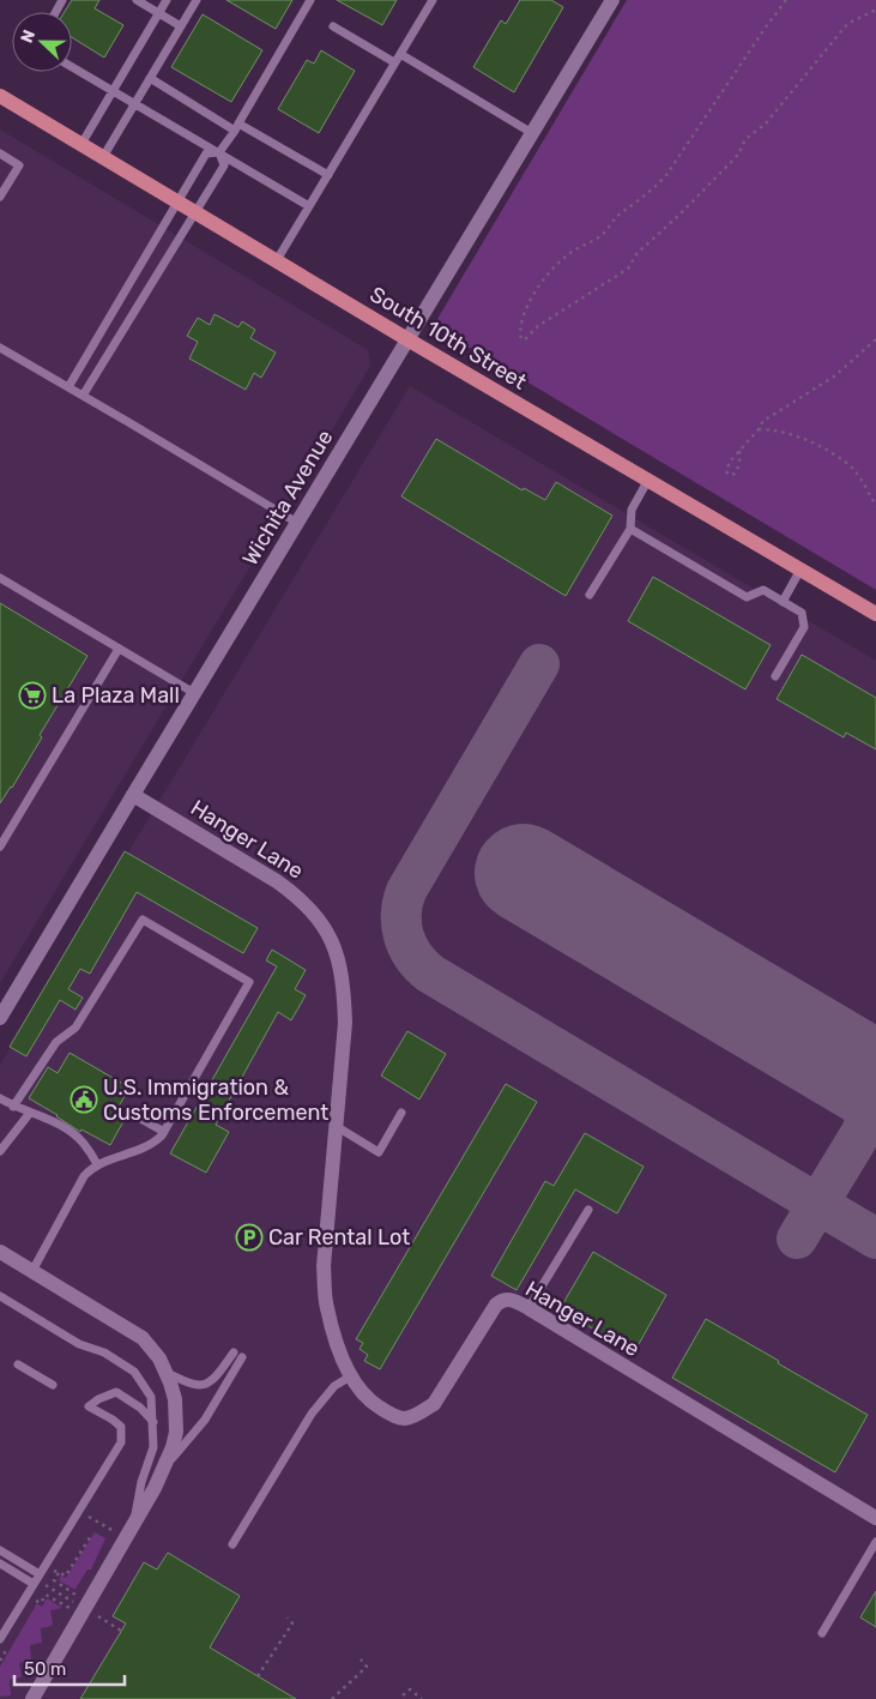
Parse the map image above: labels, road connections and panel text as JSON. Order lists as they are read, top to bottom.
{
  "streets": {
    "main road": ["South 10th Street"],
    "street": ["Wichita Avenue", "Hanger Lane"]
  },
  "crossings": [
    ["South 10th Street", "Wichita Avenue"],
    ["Wichita Avenue", "Hanger Lane"]
  ],
  "places": {
    "supermarket": ["La Plaza Mall"],
    "public building": ["U.S. Immigration & Customs Enforcement"],
    "parking": ["Car Rental Lot"]
  },
  "scale_bar": "50 m",
  "north": "left"
}
